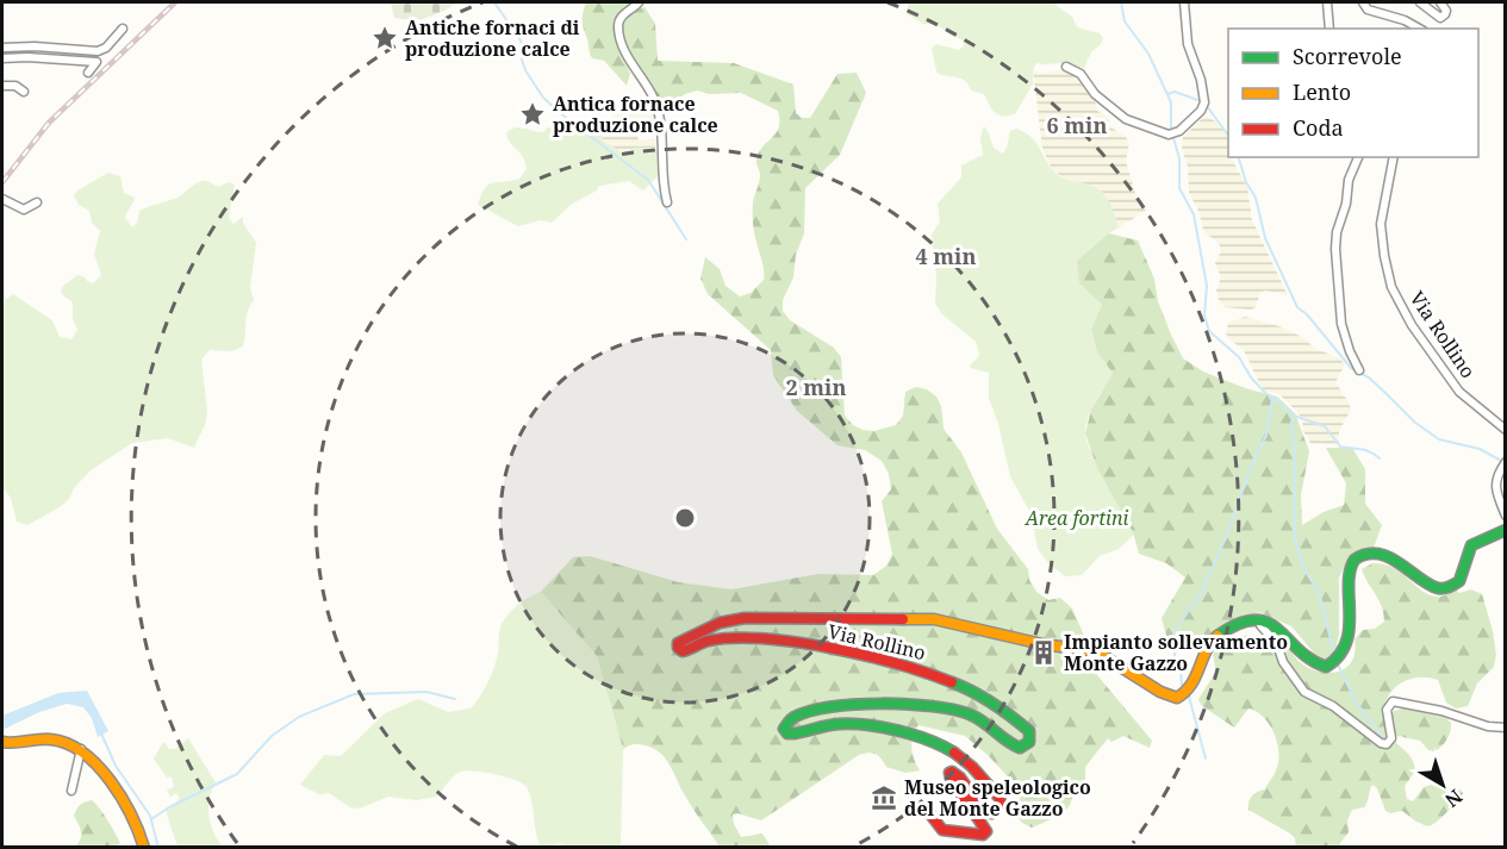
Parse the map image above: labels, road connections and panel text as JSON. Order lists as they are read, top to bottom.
{
  "streets": {
    "street": ["Via Rollino"]
  },
  "parks": ["Area fortini"],
  "places": {
    "place": ["Antiche fornaci di produzione calce", "Antica fornace produzione calce"],
    "building": ["Impianto sollevamento Monte Gazzo"],
    "museum": ["Museo speleologico del Monte Gazzo"]
  },
  "legend": ["Scorrevole", "Lento", "Coda"],
  "north": "bottom right",
  "rings": ["6 min", "4 min", "2 min"]
}
